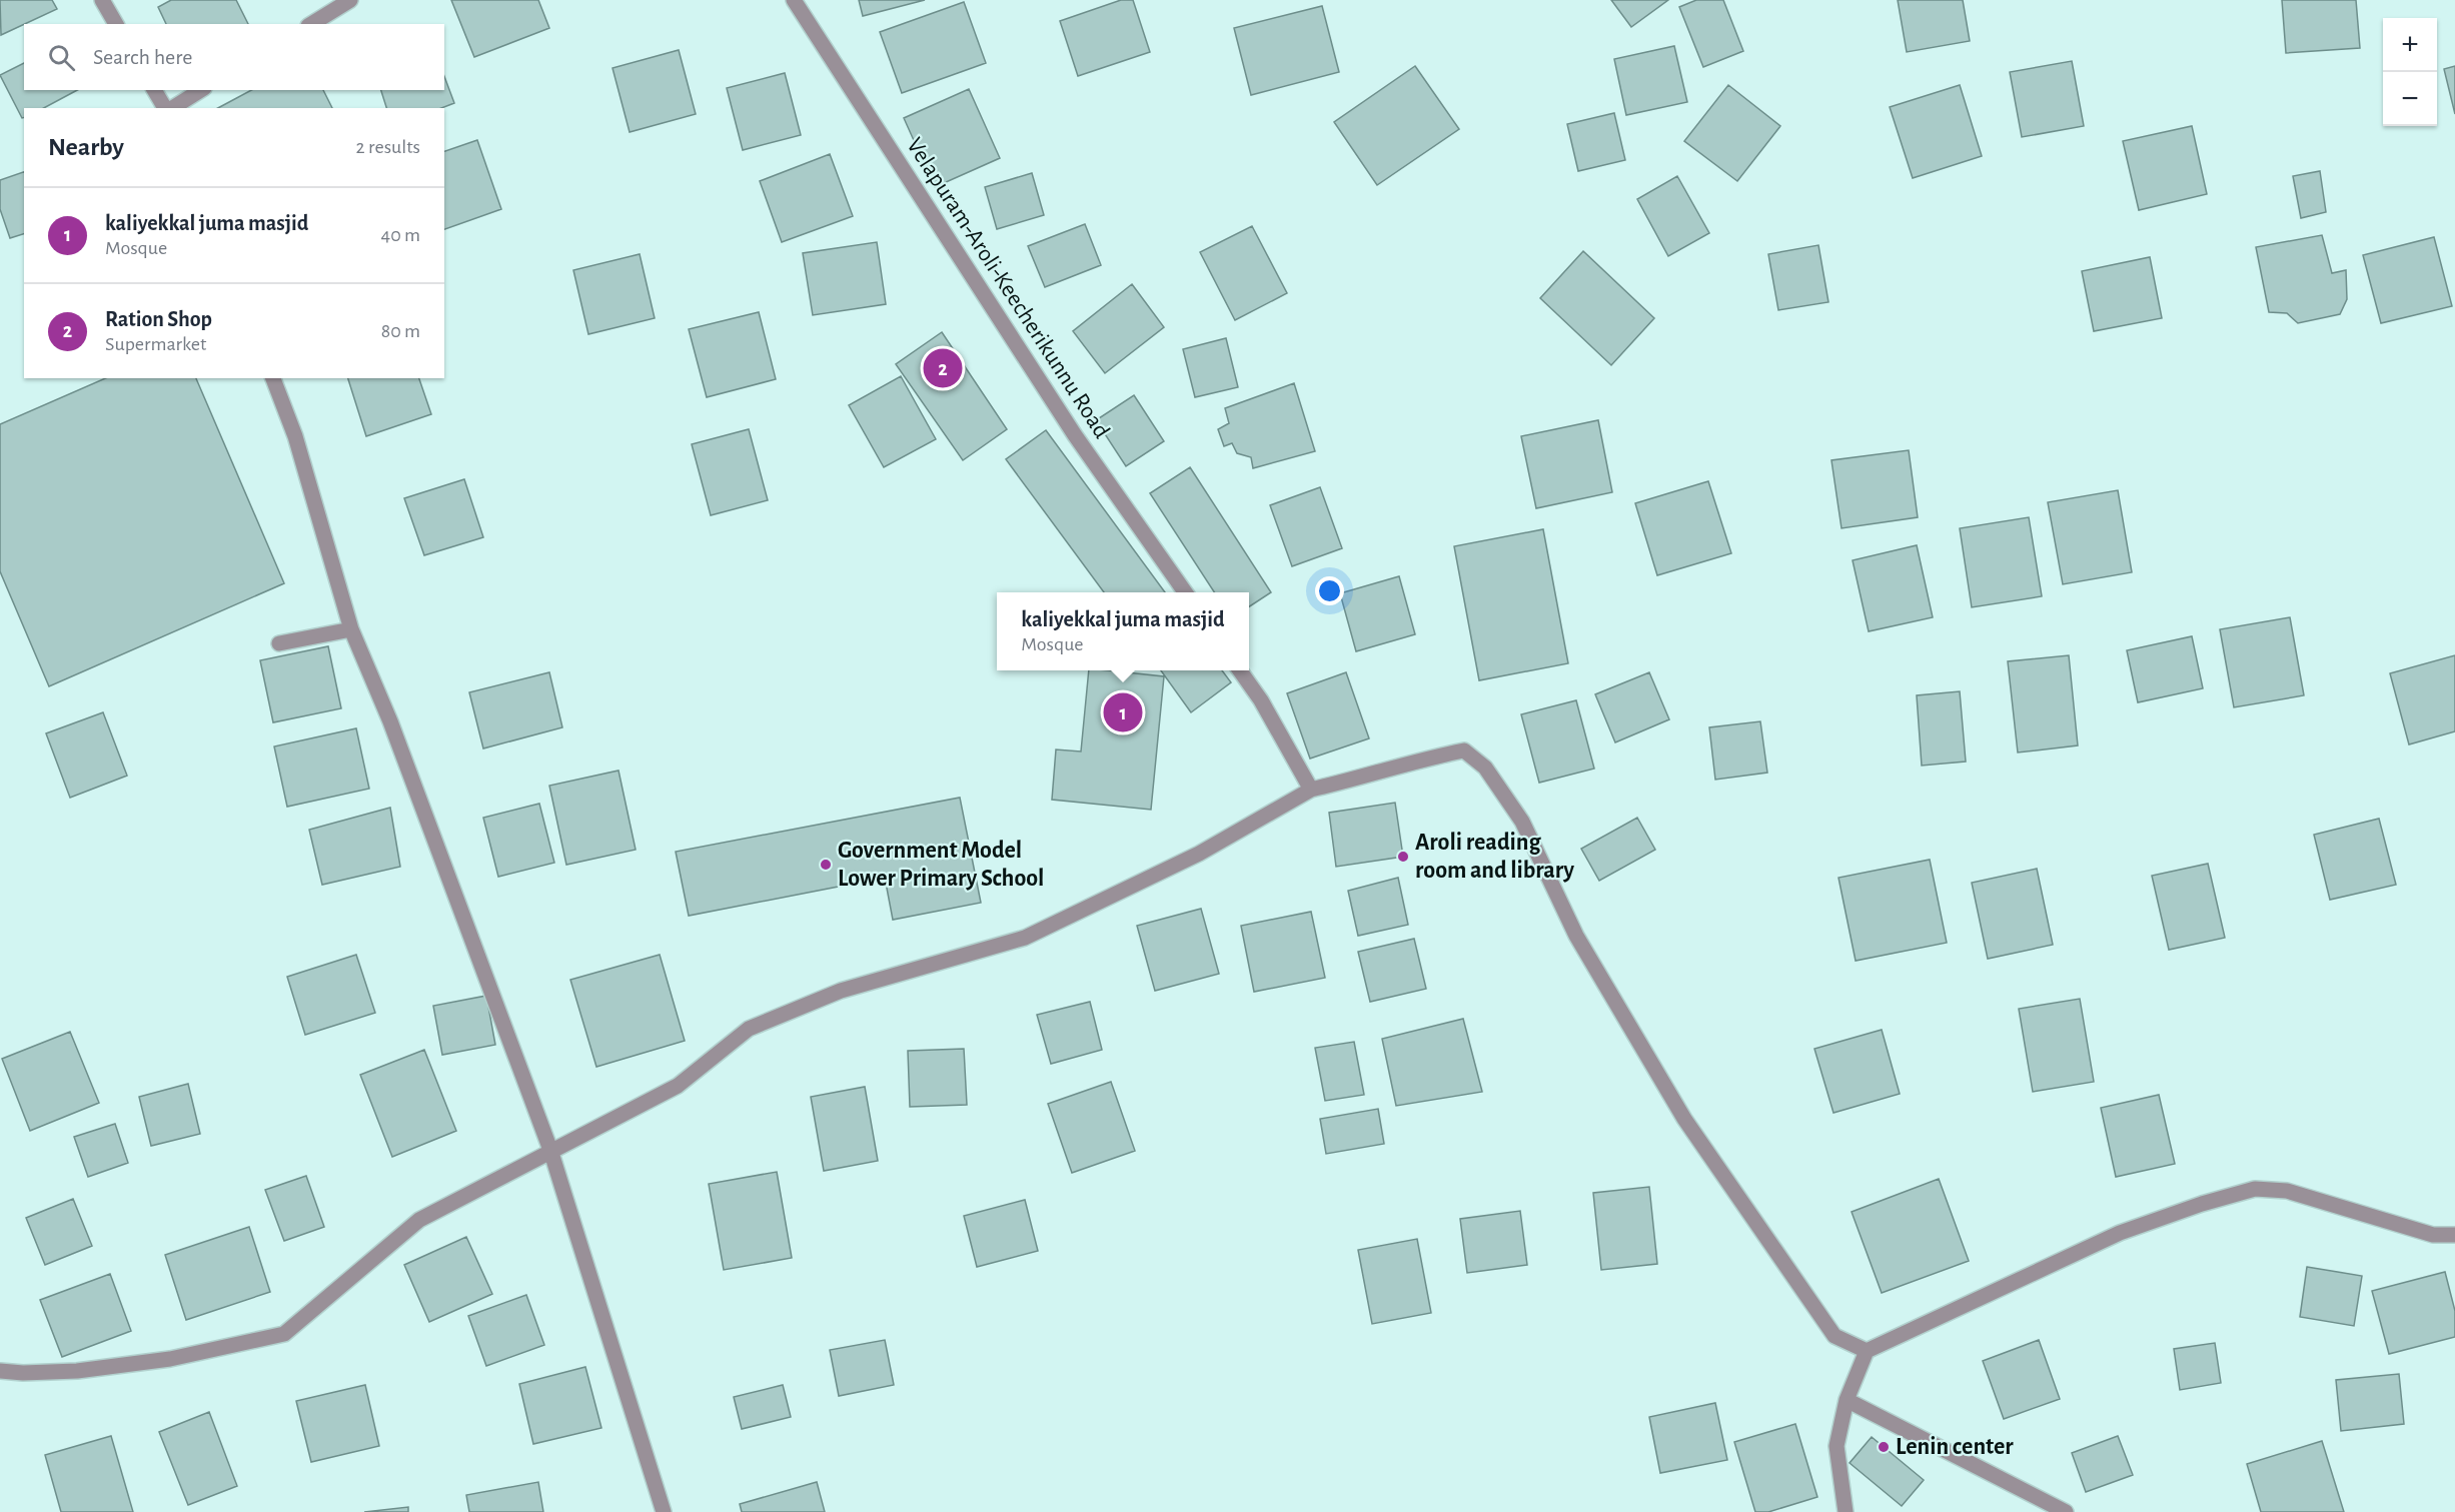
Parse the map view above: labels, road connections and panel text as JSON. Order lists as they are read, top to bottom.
{
  "streets": {
    "street": ["Velapuram-Aroli-Keecherikunnu Road"]
  },
  "places": ["Aroli reading room and library", "Government Model Lower Primary School", "Lenin center"],
  "page": {
    "map_buttons": ["+", "−"],
    "search": "Search here",
    "heading": ["Nearby", "2 results"],
    "list": [
      {
        "mark": "1",
        "name": "kaliyekkal juma masjid",
        "note": "Mosque",
        "value": "40 m"
      },
      {
        "mark": "2",
        "name": "Ration Shop",
        "note": "Supermarket",
        "value": "80 m"
      }
    ],
    "pins": ["2", "1"],
    "popup": ["kaliyekkal juma masjid", "Mosque"]
  }
}
